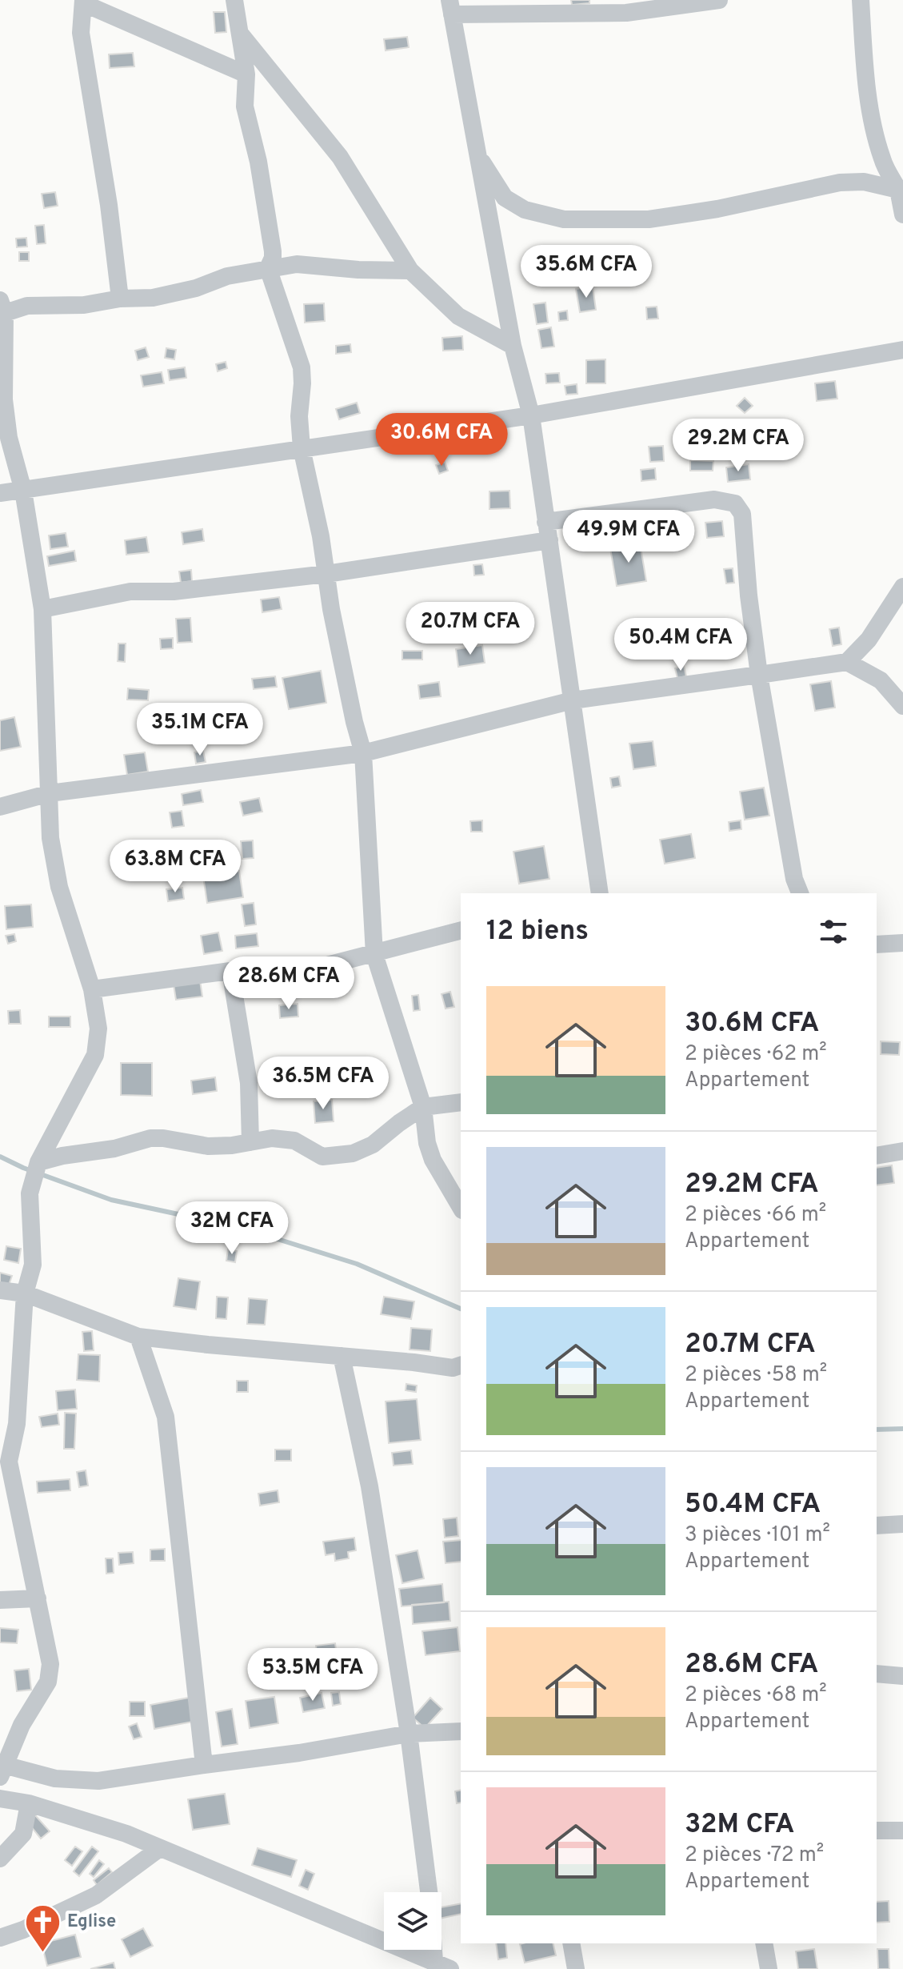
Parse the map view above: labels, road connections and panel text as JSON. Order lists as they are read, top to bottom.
{
  "places": {
    "church": ["Eglise"]
  },
  "page": {
    "price": [
      "35.6M CFA",
      "30.6M CFA",
      "29.2M CFA",
      "49.9M CFA",
      "20.7M CFA",
      "50.4M CFA",
      "35.1M CFA",
      "63.8M CFA",
      "28.6M CFA",
      "36.5M CFA",
      "32M CFA",
      "53.5M CFA"
    ],
    "heading": "12 biens",
    "list": [
      {
        "name": "30.6M CFA",
        "note": "2 pièces · 62 m² · Appartement"
      },
      {
        "name": "29.2M CFA",
        "note": "2 pièces · 66 m² · Appartement"
      },
      {
        "name": "20.7M CFA",
        "note": "2 pièces · 58 m² · Appartement"
      },
      {
        "name": "50.4M CFA",
        "note": "3 pièces · 101 m² · Appartement"
      },
      {
        "name": "28.6M CFA",
        "note": "2 pièces · 68 m² · Appartement"
      },
      {
        "name": "32M CFA",
        "note": "2 pièces · 72 m² · Appartement"
      }
    ]
  }
}
